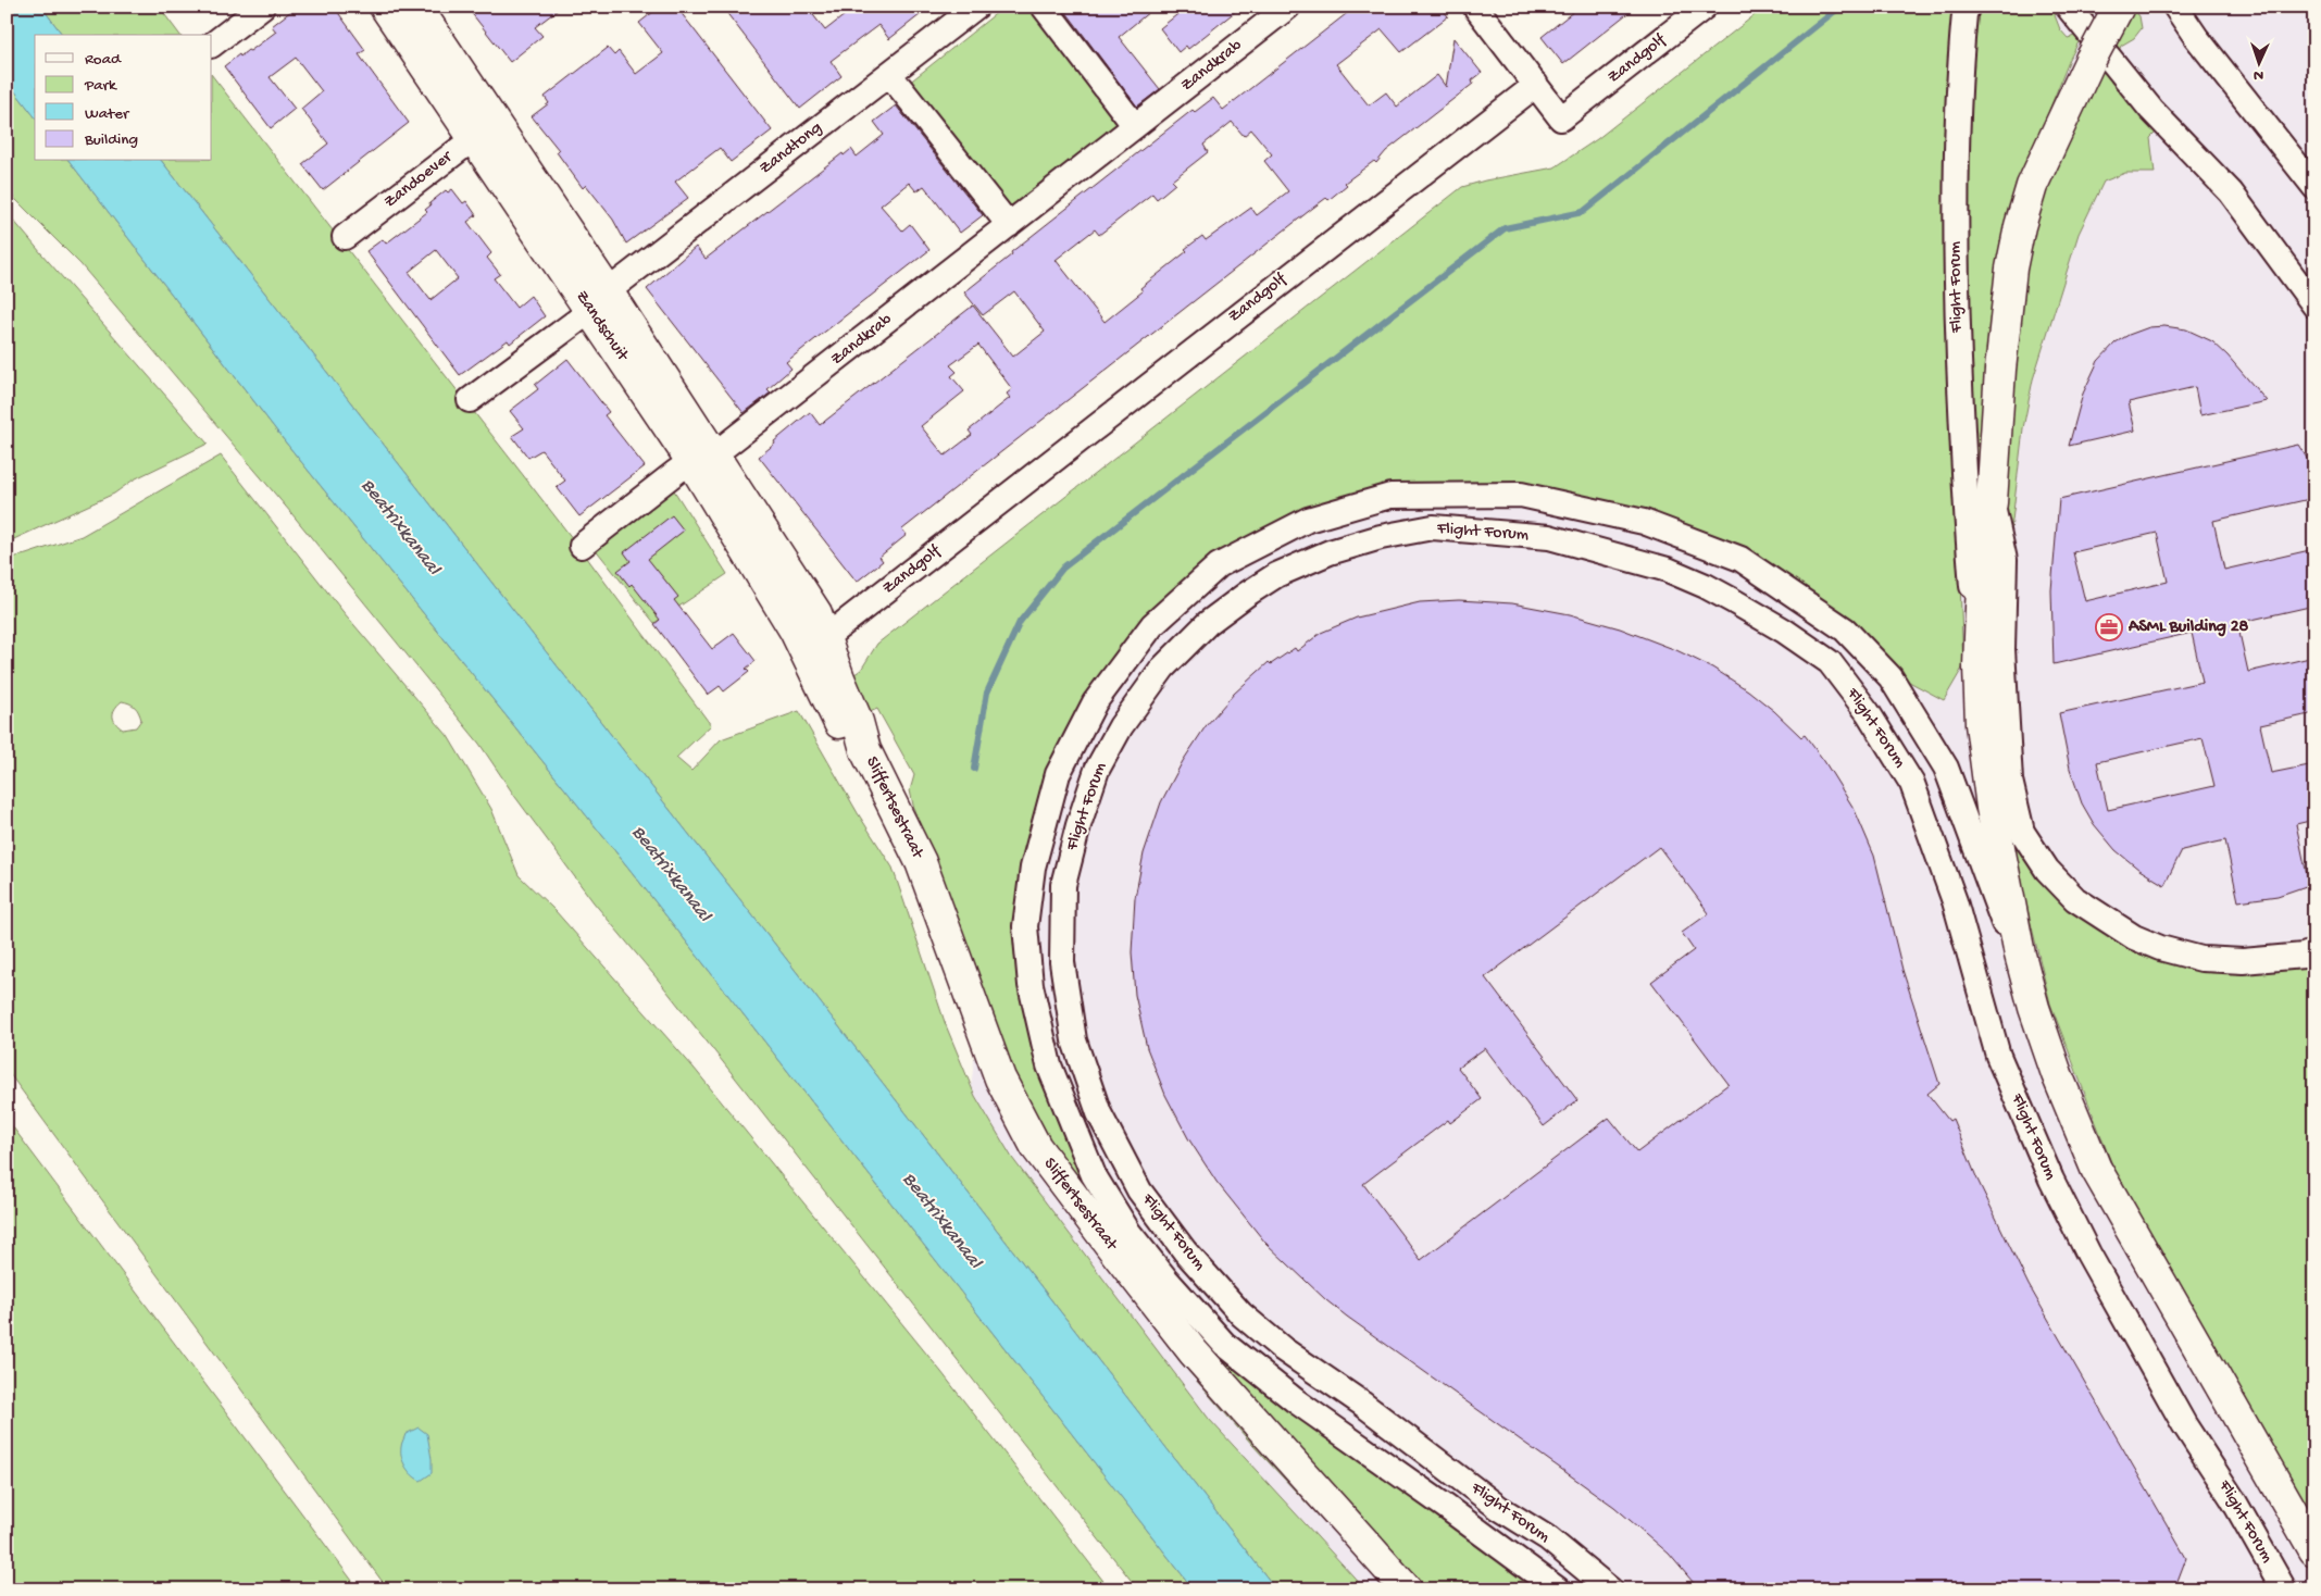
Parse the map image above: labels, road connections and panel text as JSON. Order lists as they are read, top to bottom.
{
  "streets": {
    "street": [
      "Zandgolf",
      "Zandkrab",
      "Zandtong",
      "Zandoever",
      "Flight Forum",
      "Zandschuit",
      "Sliffertsestraat"
    ]
  },
  "crossings": [
    ["Zandgolf", "Zandschuit"],
    ["Zandgolf", "Sliffertsestraat"],
    ["Zandkrab", "Zandschuit"],
    ["Zandtong", "Zandschuit"],
    ["Zandoever", "Zandschuit"],
    ["Zandschuit", "Sliffertsestraat"]
  ],
  "water": ["Beatrixkanaal"],
  "places": {
    "office": ["ASML Building 28"]
  },
  "legend": [
    "Road",
    "Park",
    "Water",
    "Building"
  ],
  "north": "bottom"
}
